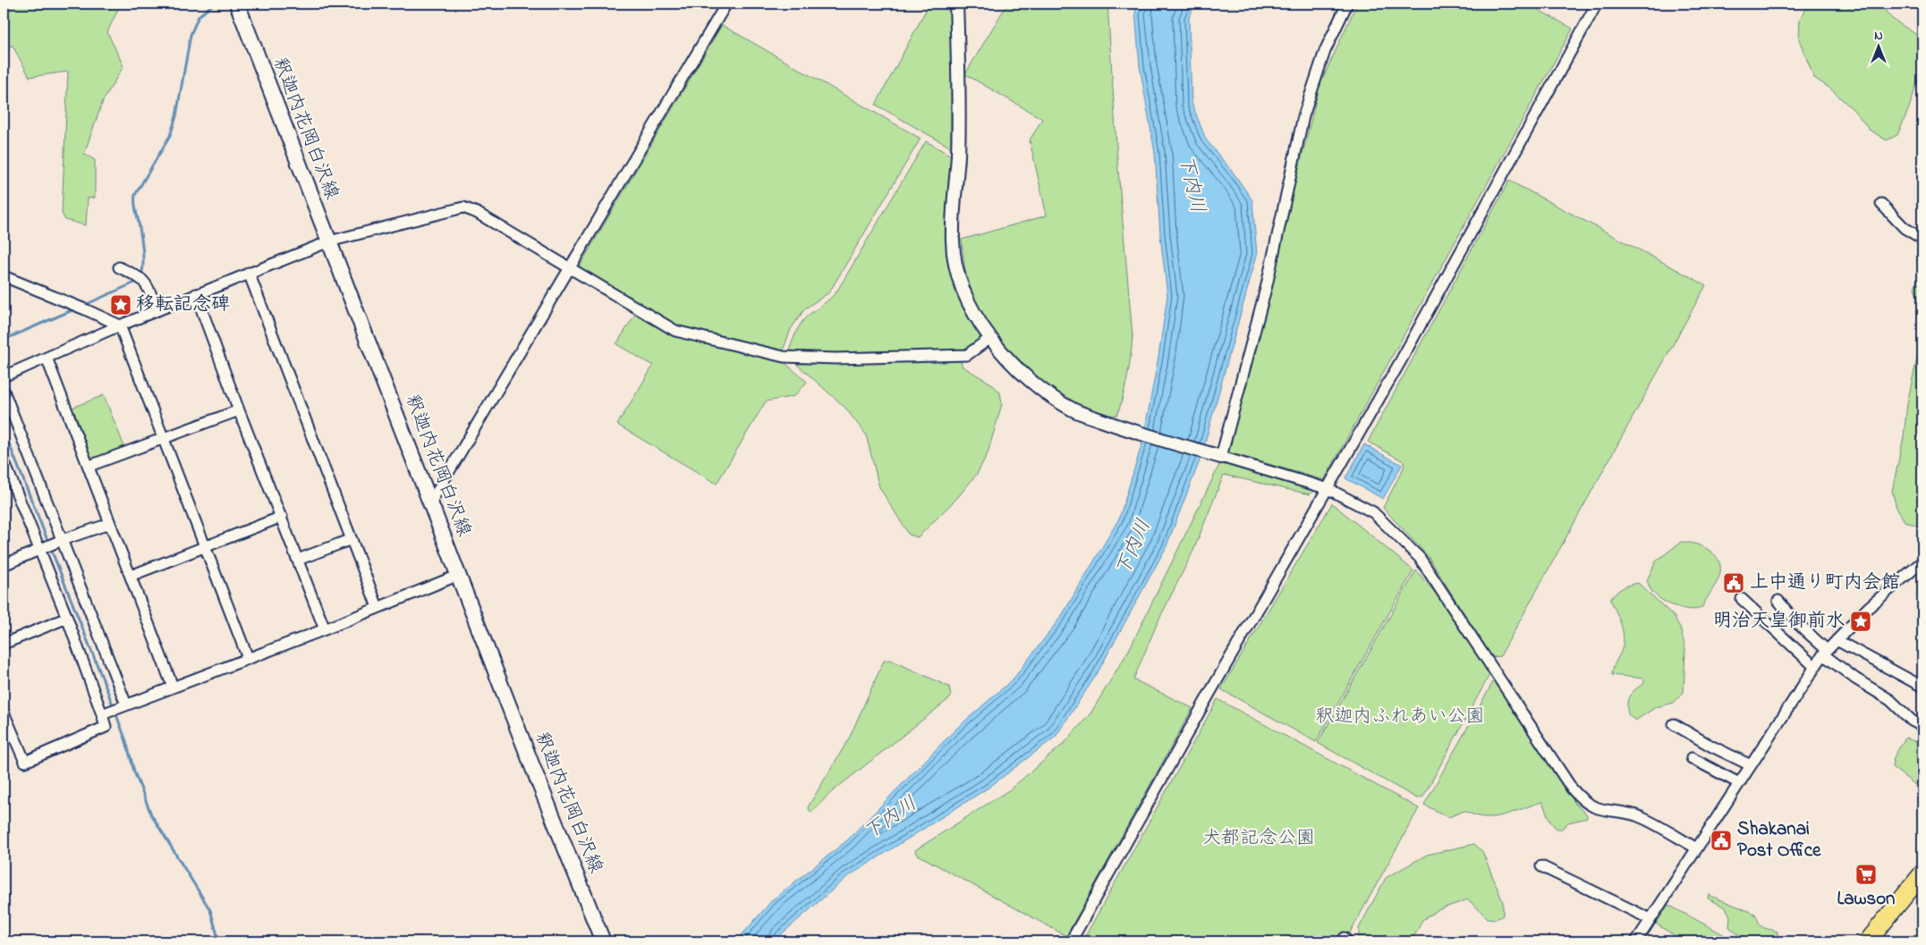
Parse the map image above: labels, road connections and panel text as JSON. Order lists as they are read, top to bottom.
{
  "streets": {
    "main road": ["釈迦内花岡白沢線"]
  },
  "water": ["下内川"],
  "parks": ["釈迦内ふれあい公園", "犬都記念公園"],
  "places": {
    "place": ["移転記念碑", "明治天皇御前水"],
    "public building": ["上中通り町内会館", "Shakanai Post Office"],
    "supermarket": ["Lawson"]
  },
  "north": "top"
}
